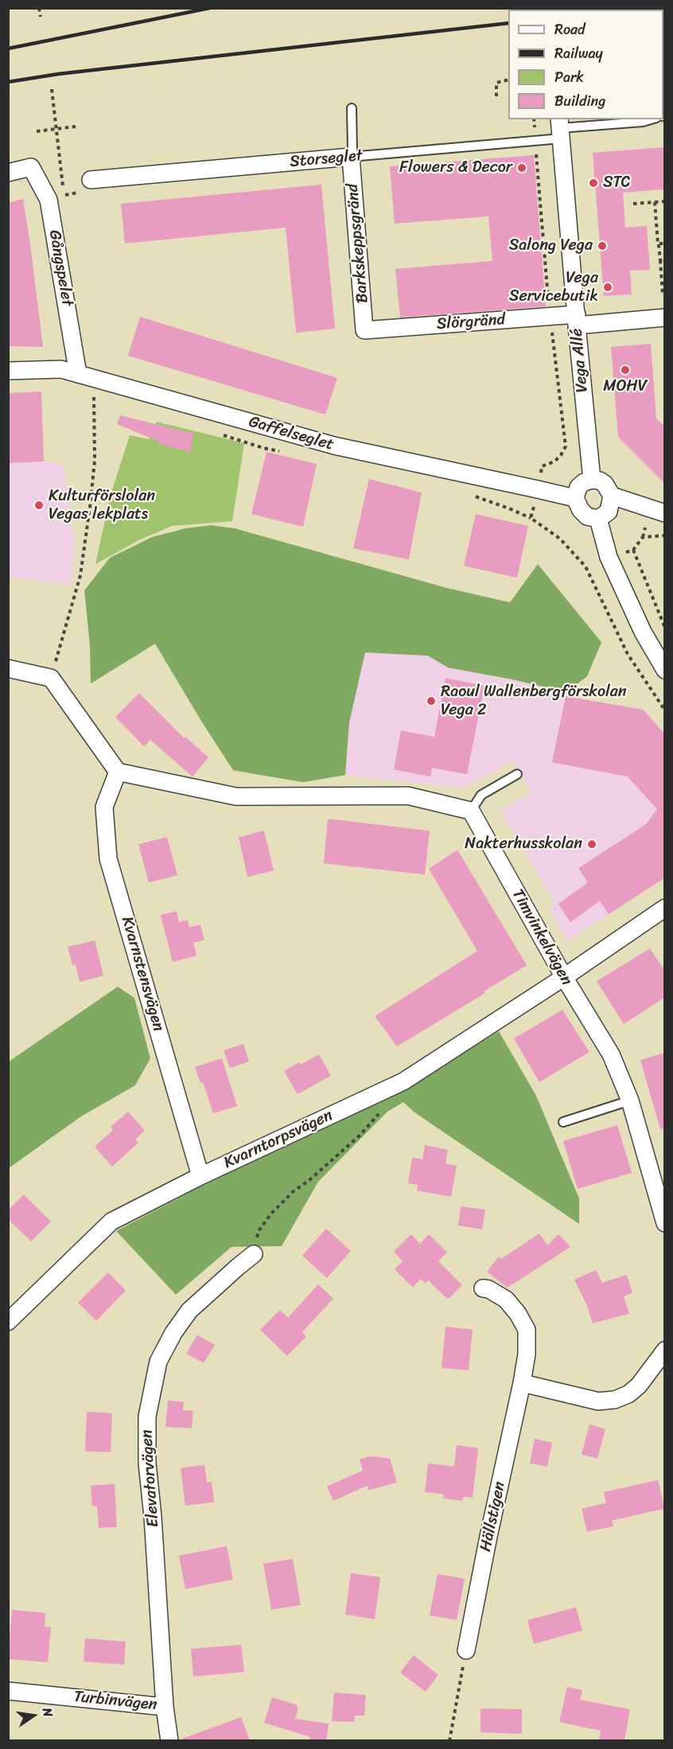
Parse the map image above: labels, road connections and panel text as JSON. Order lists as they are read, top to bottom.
{
  "streets": {
    "street": [
      "Storseglet",
      "Barkskeppsgränd",
      "Gångspelet",
      "Slörgränd",
      "Vega Allé",
      "Gaffelseglet",
      "Timvinkelvägen",
      "Kvarnstensvägen",
      "Kvarntorpsvägen",
      "Elevatorvägen",
      "Hällstigen",
      "Turbinvägen"
    ]
  },
  "crossings": [
    ["Storseglet", "Barkskeppsgränd"],
    ["Storseglet", "Vega Allé"],
    ["Barkskeppsgränd", "Slörgränd"],
    ["Gångspelet", "Gaffelseglet"],
    ["Slörgränd", "Vega Allé"],
    ["Vega Allé", "Gaffelseglet"],
    ["Timvinkelvägen", "Kvarntorpsvägen"],
    ["Kvarnstensvägen", "Kvarntorpsvägen"],
    ["Elevatorvägen", "Turbinvägen"]
  ],
  "places": [
    "Flowers & Decor",
    "STC",
    "Salong Vega",
    "Vega Servicebutik",
    "MOHV",
    "Kulturförslolan Vegas lekplats",
    "Raoul Wallenbergförskolan Vega 2",
    "Nakterhusskolan"
  ],
  "legend": [
    "Road",
    "Railway",
    "Park",
    "Building"
  ],
  "north": "right"
}
